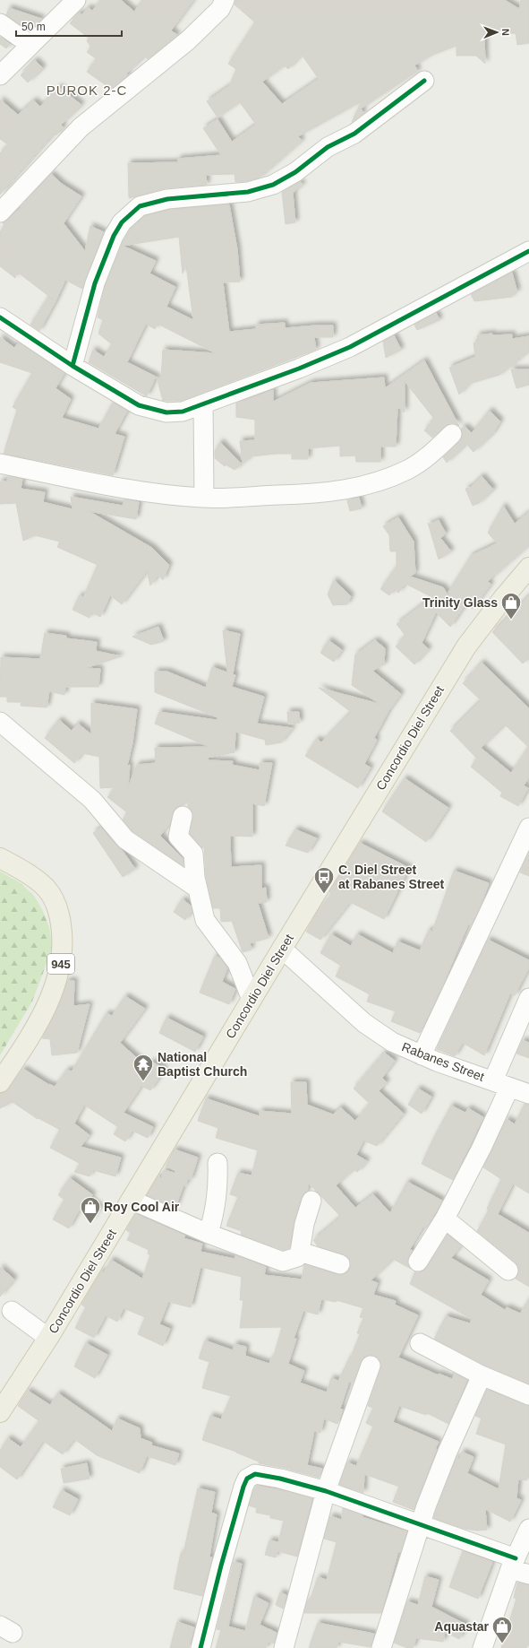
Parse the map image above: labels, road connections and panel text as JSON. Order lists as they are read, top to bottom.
{
  "streets": {
    "main road": ["Concordio Diel Street", "945"],
    "street": ["Rabanes Street"]
  },
  "crossings": [
    ["Concordio Diel Street", "Rabanes Street"]
  ],
  "districts": ["PUROK 2-C"],
  "places": {
    "shop": ["Trinity Glass", "Roy Cool Air", "Aquastar"],
    "bus stop": ["C. Diel Street at Rabanes Street"],
    "temple": ["National Baptist Church"]
  },
  "scale_bar": "50 m",
  "north": "right"
}
